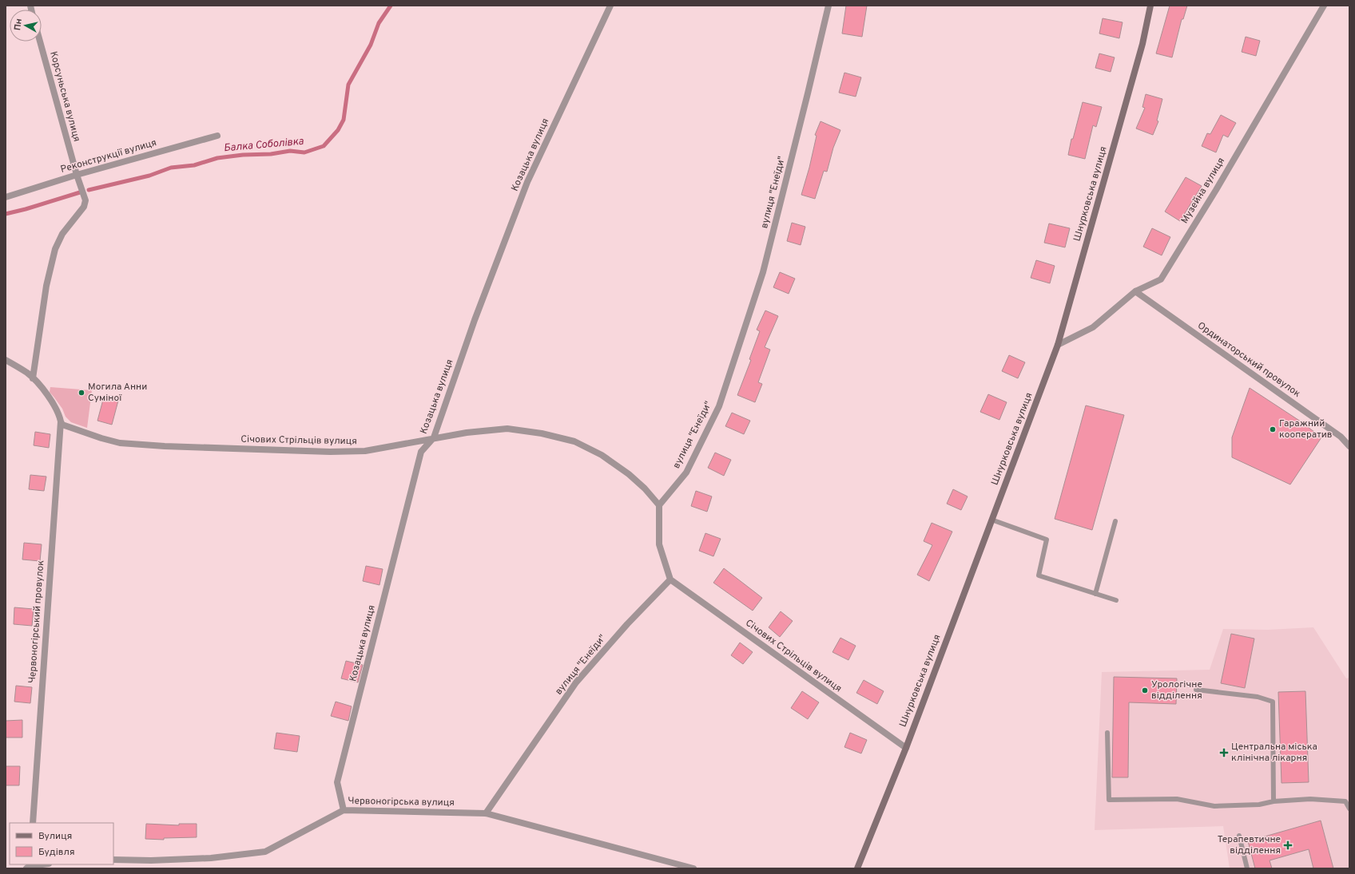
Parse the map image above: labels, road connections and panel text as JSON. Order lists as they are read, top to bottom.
{
  "streets": {
    "street": [
      "Корсуньська вулиця",
      "Козацька вулиця",
      "Реконструкції вулиця",
      "Музейна вулиця",
      "вулиця \"Енеїди\"",
      "Шнурковська вулиця",
      "Ординаторський провулок",
      "Січових Стрільців вулиця",
      "Червоногірський провулок",
      "Червоногірська вулиця"
    ]
  },
  "crossings": [
    ["Корсуньська вулиця", "Реконструкції вулиця"],
    ["Козацька вулиця", "Січових Стрільців вулиця"],
    ["Козацька вулиця", "Червоногірська вулиця"],
    ["Музейна вулиця", "Шнурковська вулиця"],
    ["Музейна вулиця", "Ординаторський провулок"],
    ["вулиця \"Енеїди\"", "Січових Стрільців вулиця"],
    ["вулиця \"Енеїди\"", "Червоногірська вулиця"],
    ["Шнурковська вулиця", "Січових Стрільців вулиця"],
    ["Січових Стрільців вулиця", "Червоногірський провулок"]
  ],
  "water": ["Балка Соболівка"],
  "places": {
    "other": ["Могила Анни Суміної", "Гаражний кооператив", "Урологічне відділення"],
    "health": ["Центральна міська клінічна лікарня", "Терапевтичне відділення"]
  },
  "legend": ["Вулиця", "Будівля"],
  "north": "left"
}
